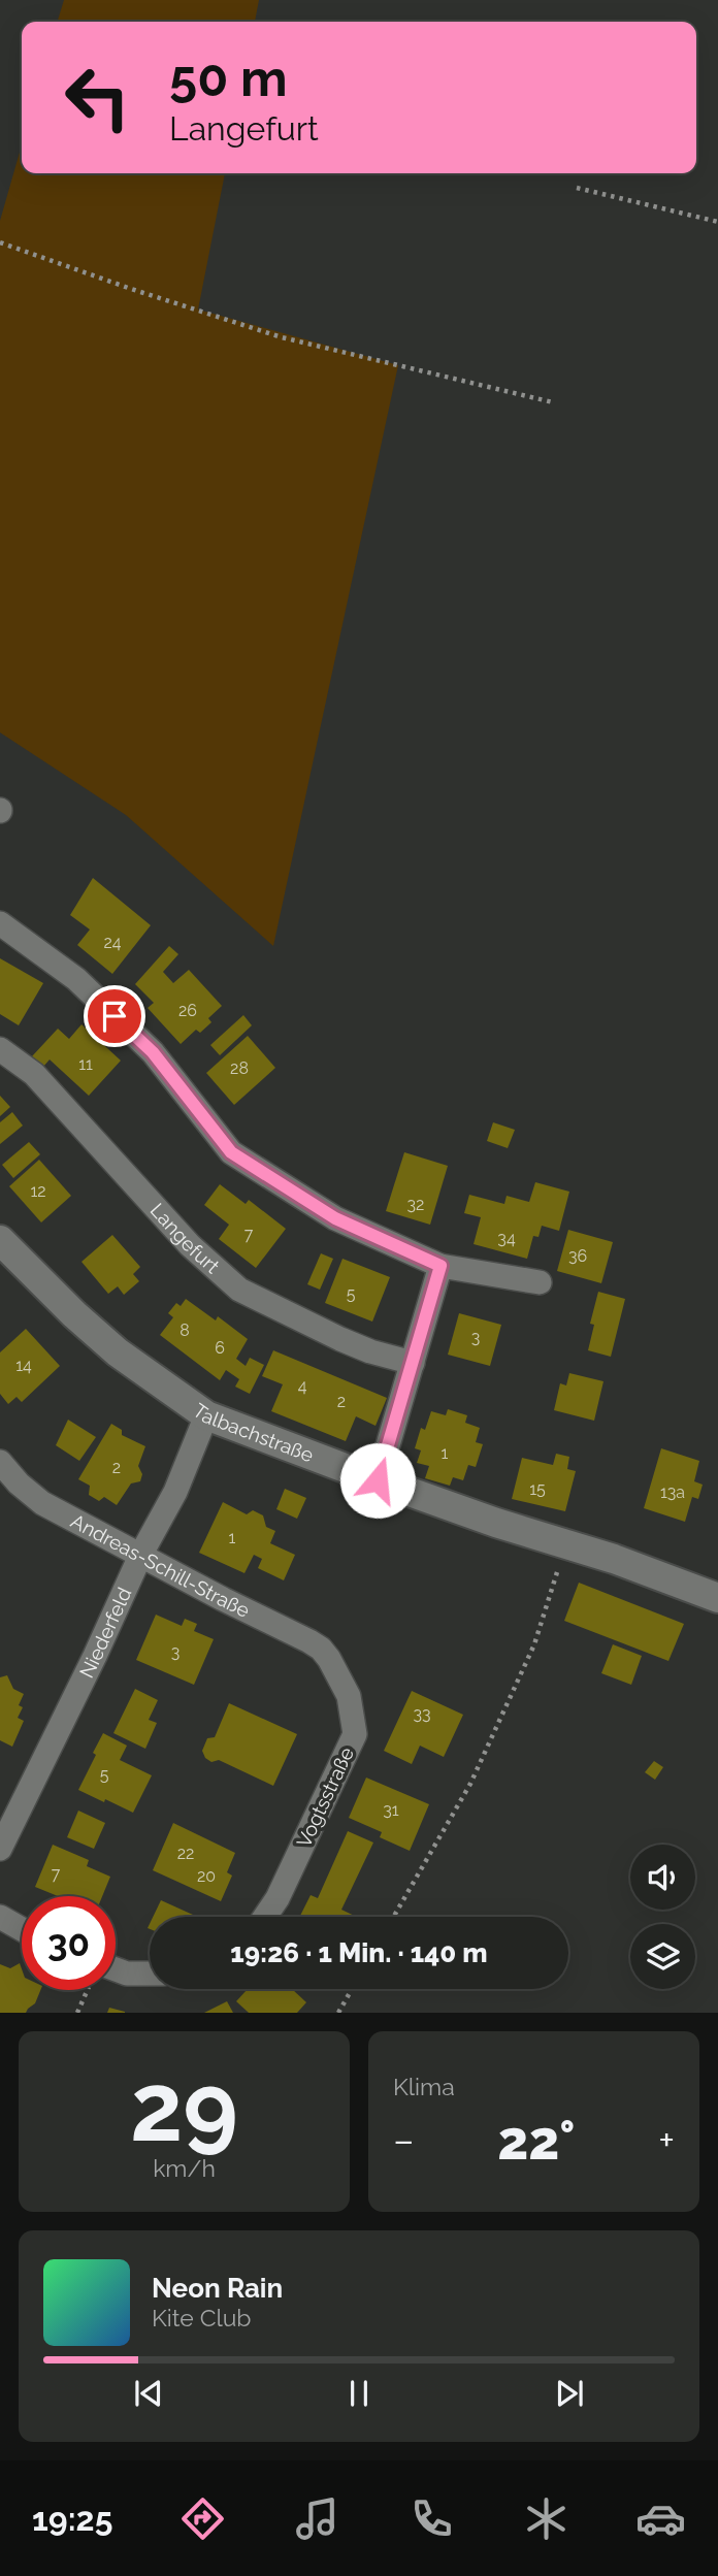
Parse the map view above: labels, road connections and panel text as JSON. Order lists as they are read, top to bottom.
{
  "streets": {
    "street": [
      "Langefurt",
      "Talbachstraße",
      "Andreas-Schill-Straße",
      "Niederfeld",
      "Vogtsstraße"
    ]
  },
  "crossings": [
    ["Talbachstraße", "Niederfeld"],
    ["Andreas-Schill-Straße", "Niederfeld"],
    ["Andreas-Schill-Straße", "Vogtsstraße"]
  ],
  "house_numbers": [
    "24",
    "26",
    "11",
    "28",
    "12",
    "32",
    "7",
    "34",
    "36",
    "5",
    "8",
    "3",
    "6",
    "14",
    "4",
    "2",
    "1",
    "2",
    "15",
    "13a",
    "1",
    "3",
    "33",
    "5",
    "31",
    "22",
    "7",
    "20"
  ],
  "page": {
    "turn": ["50 m", "Langefurt"],
    "limit": "30",
    "trip": "19:26 · 1 Min. · 140 m",
    "tile": [
      ["29", "km/h"],
      "Klima"
    ],
    "heat": ["−", "22°", "+"],
    "song": ["Neon Rain", "Kite Club"],
    "tabs": "19:25"
  }
}
